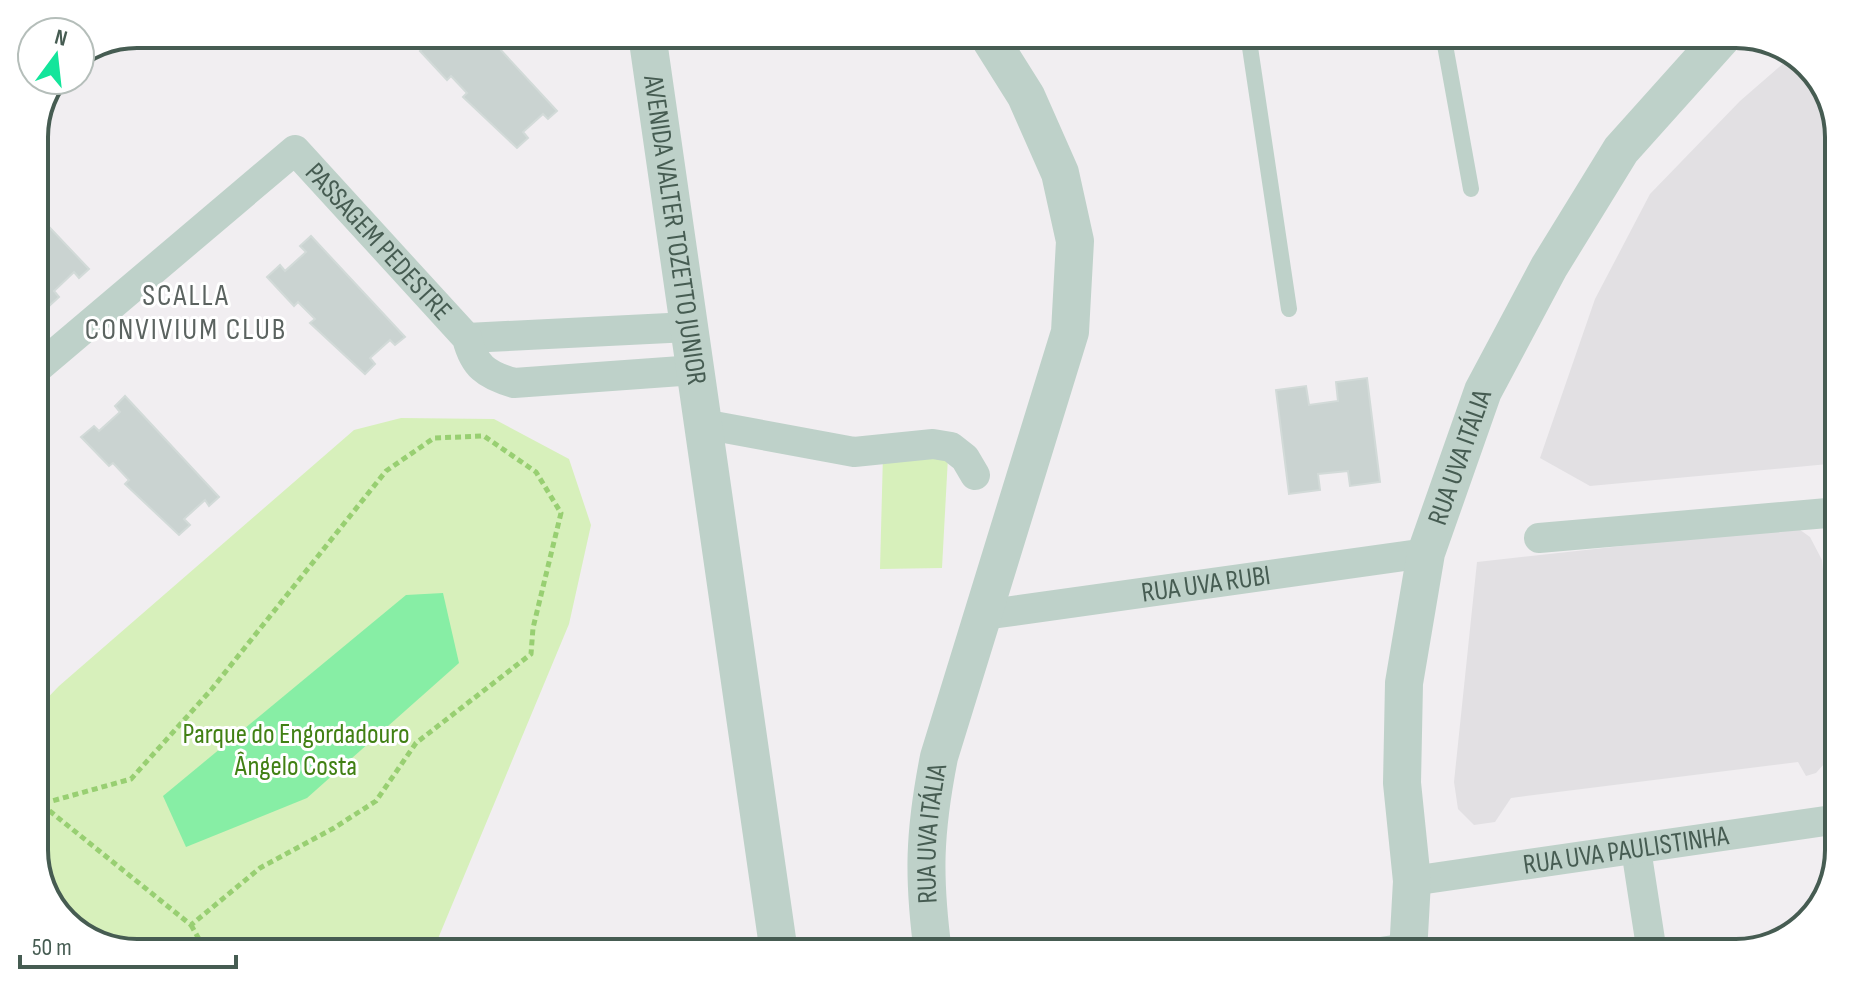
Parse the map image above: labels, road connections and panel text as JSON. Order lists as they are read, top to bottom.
{
  "streets": {
    "street": [
      "AVENIDA VALTER TOZETTO JUNIOR",
      "PASSAGEM PEDESTRE",
      "RUA UVA ITÁLIA",
      "RUA UVA RUBI",
      "RUA UVA PAULISTINHA"
    ]
  },
  "crossings": [
    ["AVENIDA VALTER TOZETTO JUNIOR", "PASSAGEM PEDESTRE"],
    ["RUA UVA ITÁLIA", "RUA UVA RUBI"],
    ["RUA UVA ITÁLIA", "RUA UVA PAULISTINHA"]
  ],
  "districts": ["SCALLA CONVIVIUM CLUB"],
  "parks": ["Parque do Engordadouro Ângelo Costa"],
  "scale_bar": "50 m",
  "north": "top"
}
